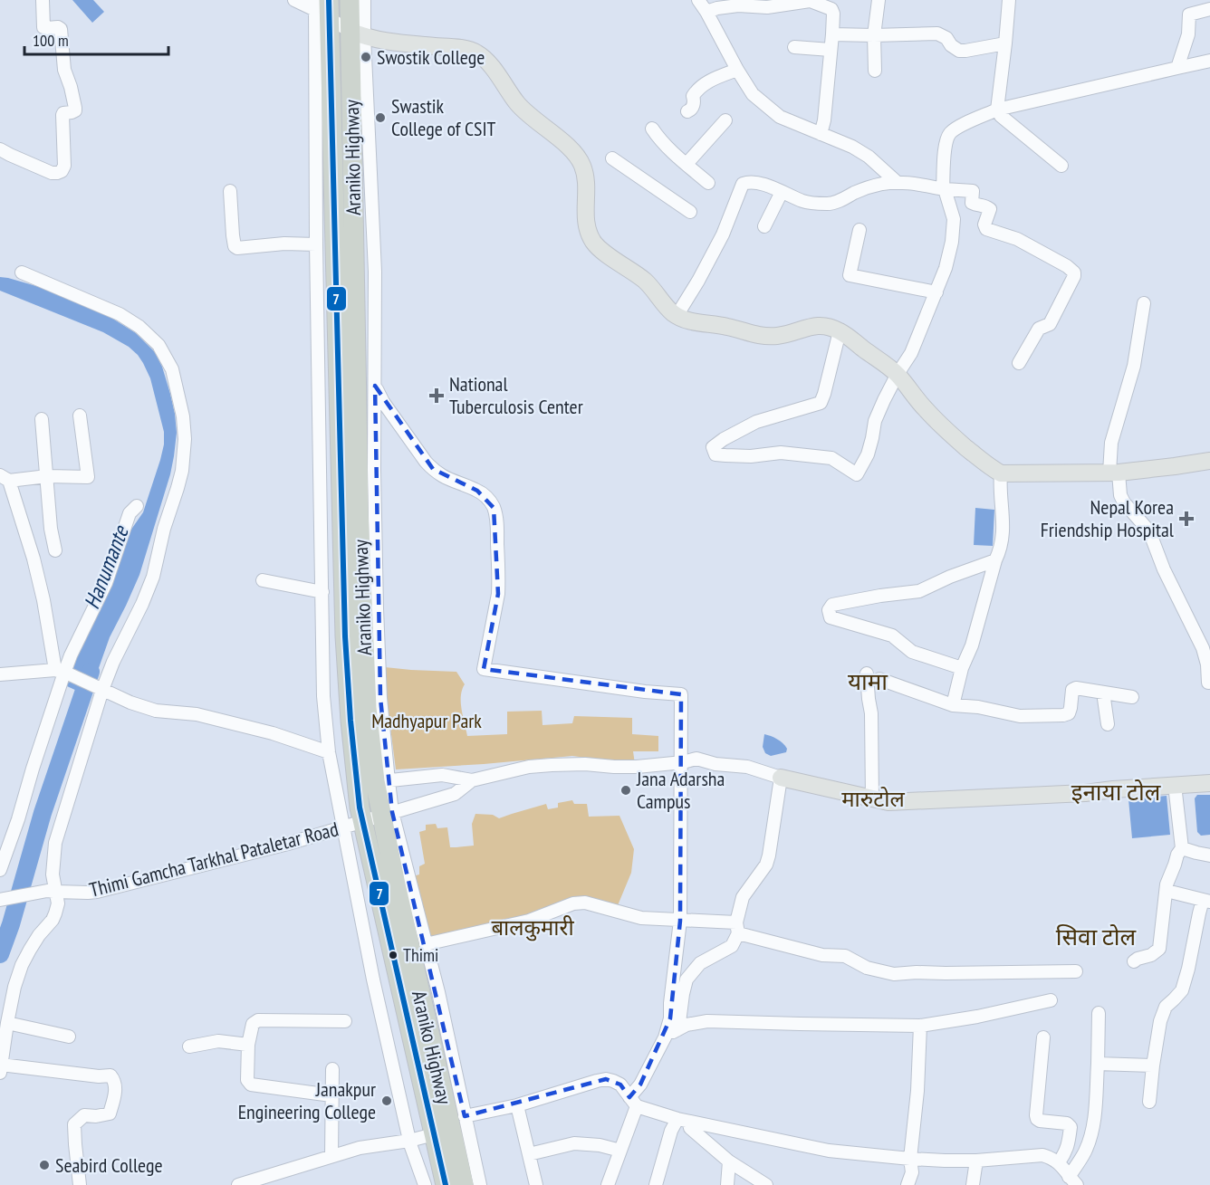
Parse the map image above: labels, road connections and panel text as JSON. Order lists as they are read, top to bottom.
{
  "streets": {
    "highway": ["Araniko Highway"],
    "street": ["Thimi Gamcha Tarkhal Pataletar Road"]
  },
  "crossings": [
    ["Araniko Highway", "Thimi Gamcha Tarkhal Pataletar Road"]
  ],
  "districts": [
    "यामा",
    "इनाया टोल",
    "मारुटोल",
    "बालकुमारी",
    "सिवा टोल"
  ],
  "water": ["Hanumante"],
  "parks": ["Madhyapur Park"],
  "places": {
    "other": [
      "Swostik College",
      "Swastik College of CSIT",
      "Jana Adarsha Campus",
      "Thimi",
      "Janakpur Engineering College",
      "Seabird College"
    ],
    "health": ["National Tuberculosis Center", "Nepal Korea Friendship Hospital"]
  },
  "lines": ["transit line 7"],
  "scale_bar": "100 m"
}
